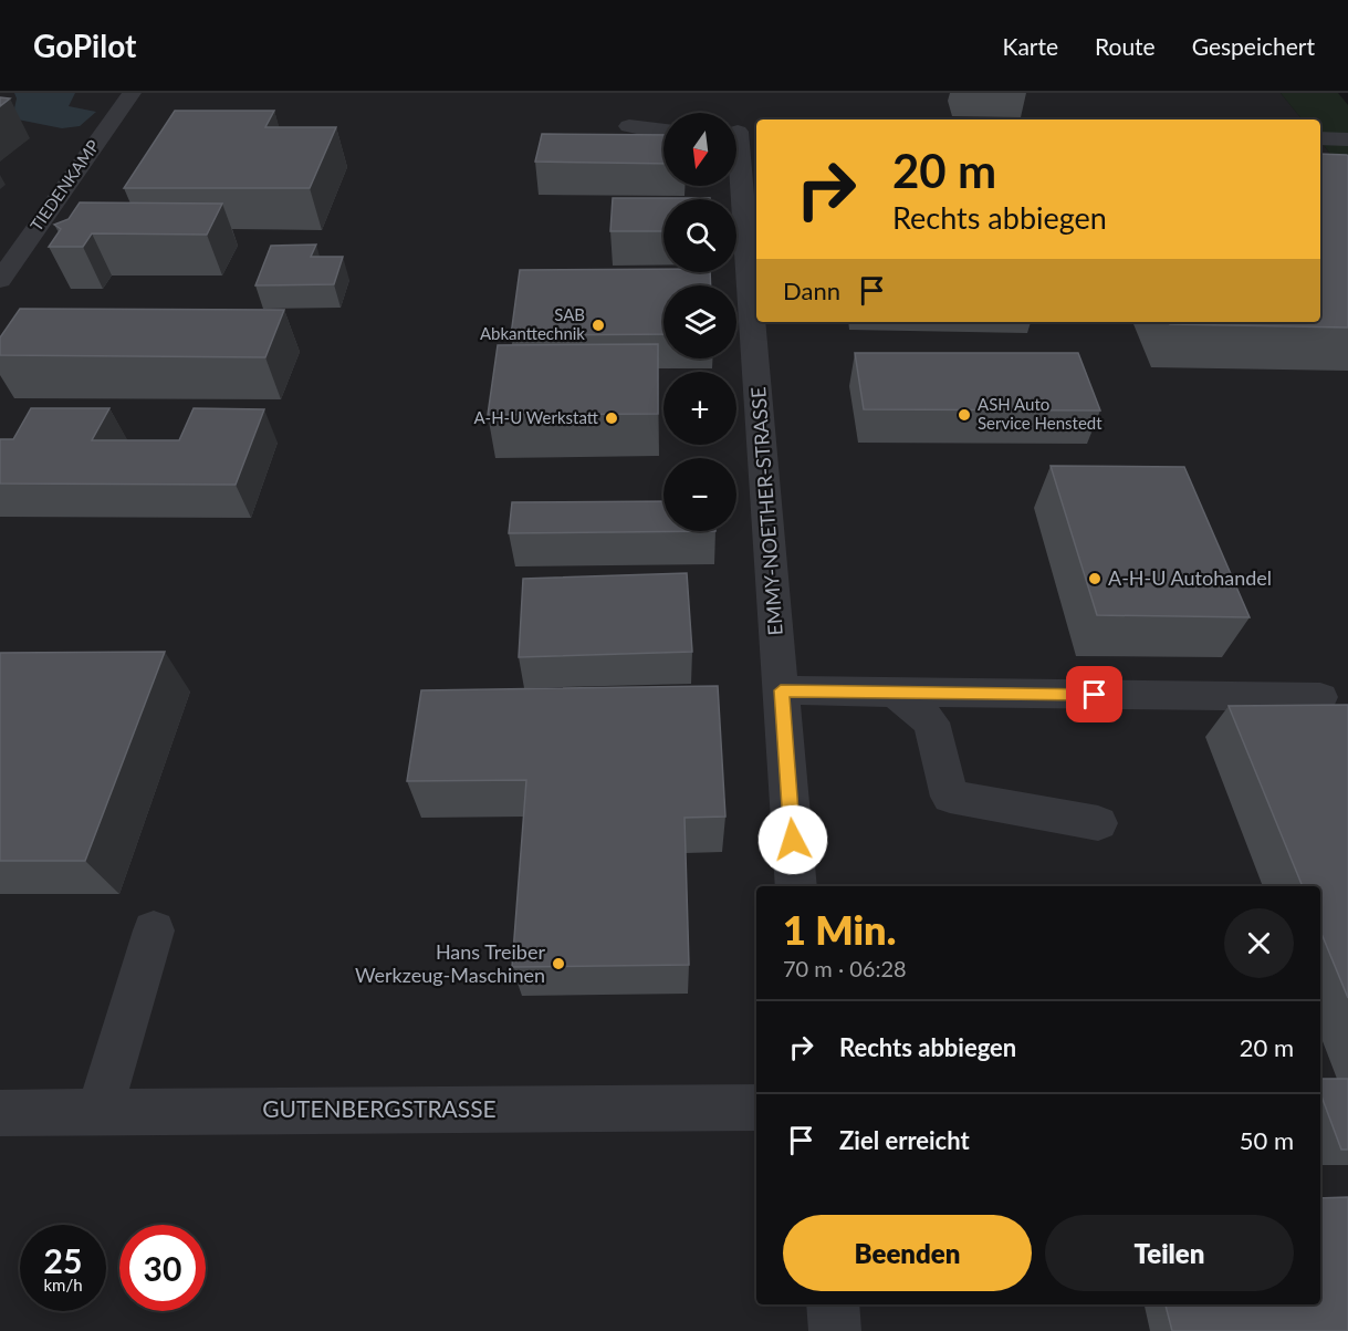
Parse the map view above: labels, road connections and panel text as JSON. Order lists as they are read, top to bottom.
{
  "streets": {
    "street": ["TIEDENKAMP", "EMMY-NOETHER-STRASSE", "GUTENBERGSTRASSE"]
  },
  "places": [
    "SAB Abkanttechnik",
    "ASH Auto Service Henstedt",
    "A-H-U Werkstatt",
    "A-H-U Autohandel",
    "Hans Treiber Werkzeug-Maschinen"
  ],
  "north": "bottom",
  "page": {
    "header": "GoPilot",
    "nav": ["Karte", "Route", "Gespeichert"],
    "map_buttons": ["+", "−"],
    "turn": ["20 m", "Rechts abbiegen"],
    "then": "Dann",
    "heading": ["1 Min.", "70 m · 06:28"],
    "list": [
      {
        "name": "Rechts abbiegen",
        "value": "20 m"
      },
      {
        "name": "Ziel erreicht",
        "value": "50 m"
      }
    ],
    "buttons": ["Beenden", "Teilen"],
    "speed": "25 km/h",
    "limit": "30"
  }
}
